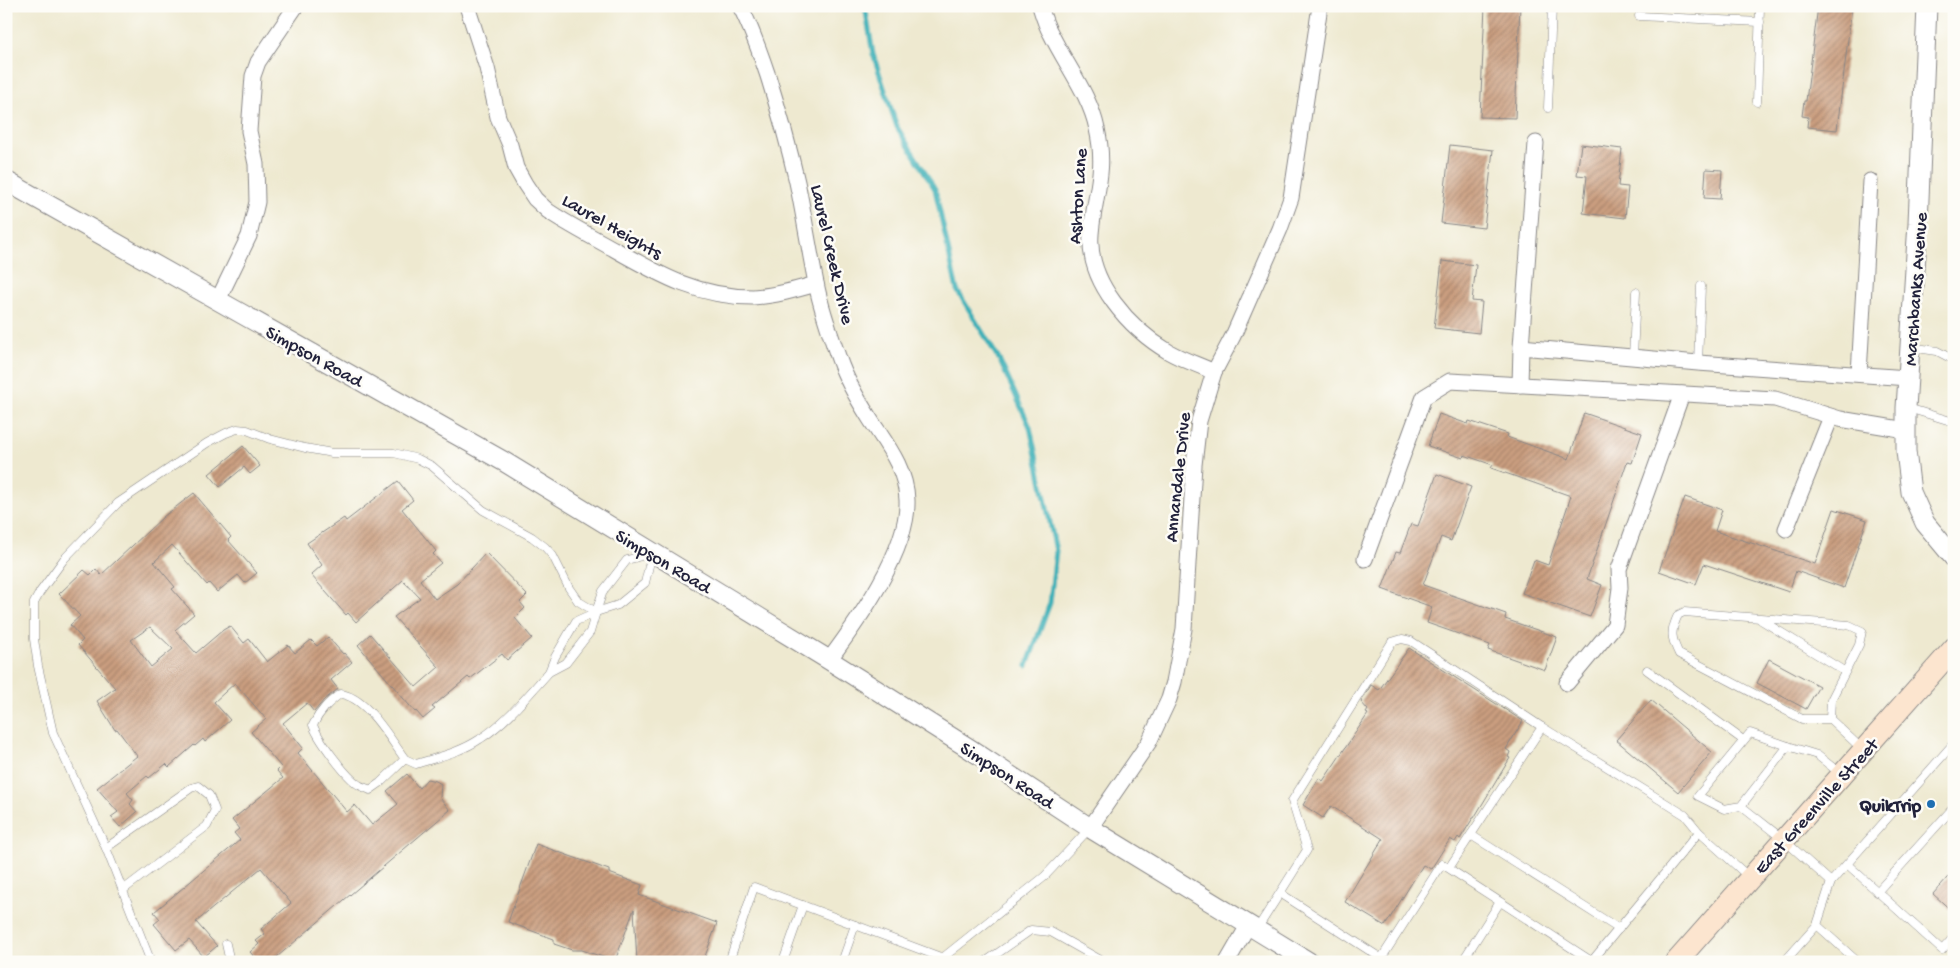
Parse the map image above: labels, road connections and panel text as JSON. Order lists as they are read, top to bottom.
{
  "streets": {
    "main road": ["East Greenville Street"],
    "street": [
      "Ashton Lane",
      "Laurel Heights",
      "Laurel Creek Drive",
      "Marchbanks Avenue",
      "Simpson Road",
      "Annandale Drive"
    ]
  },
  "crossings": [
    ["Ashton Lane", "Annandale Drive"],
    ["Laurel Heights", "Laurel Creek Drive"],
    ["Laurel Creek Drive", "Simpson Road"],
    ["Simpson Road", "Annandale Drive"]
  ],
  "places": ["QuikTrip"]
}
